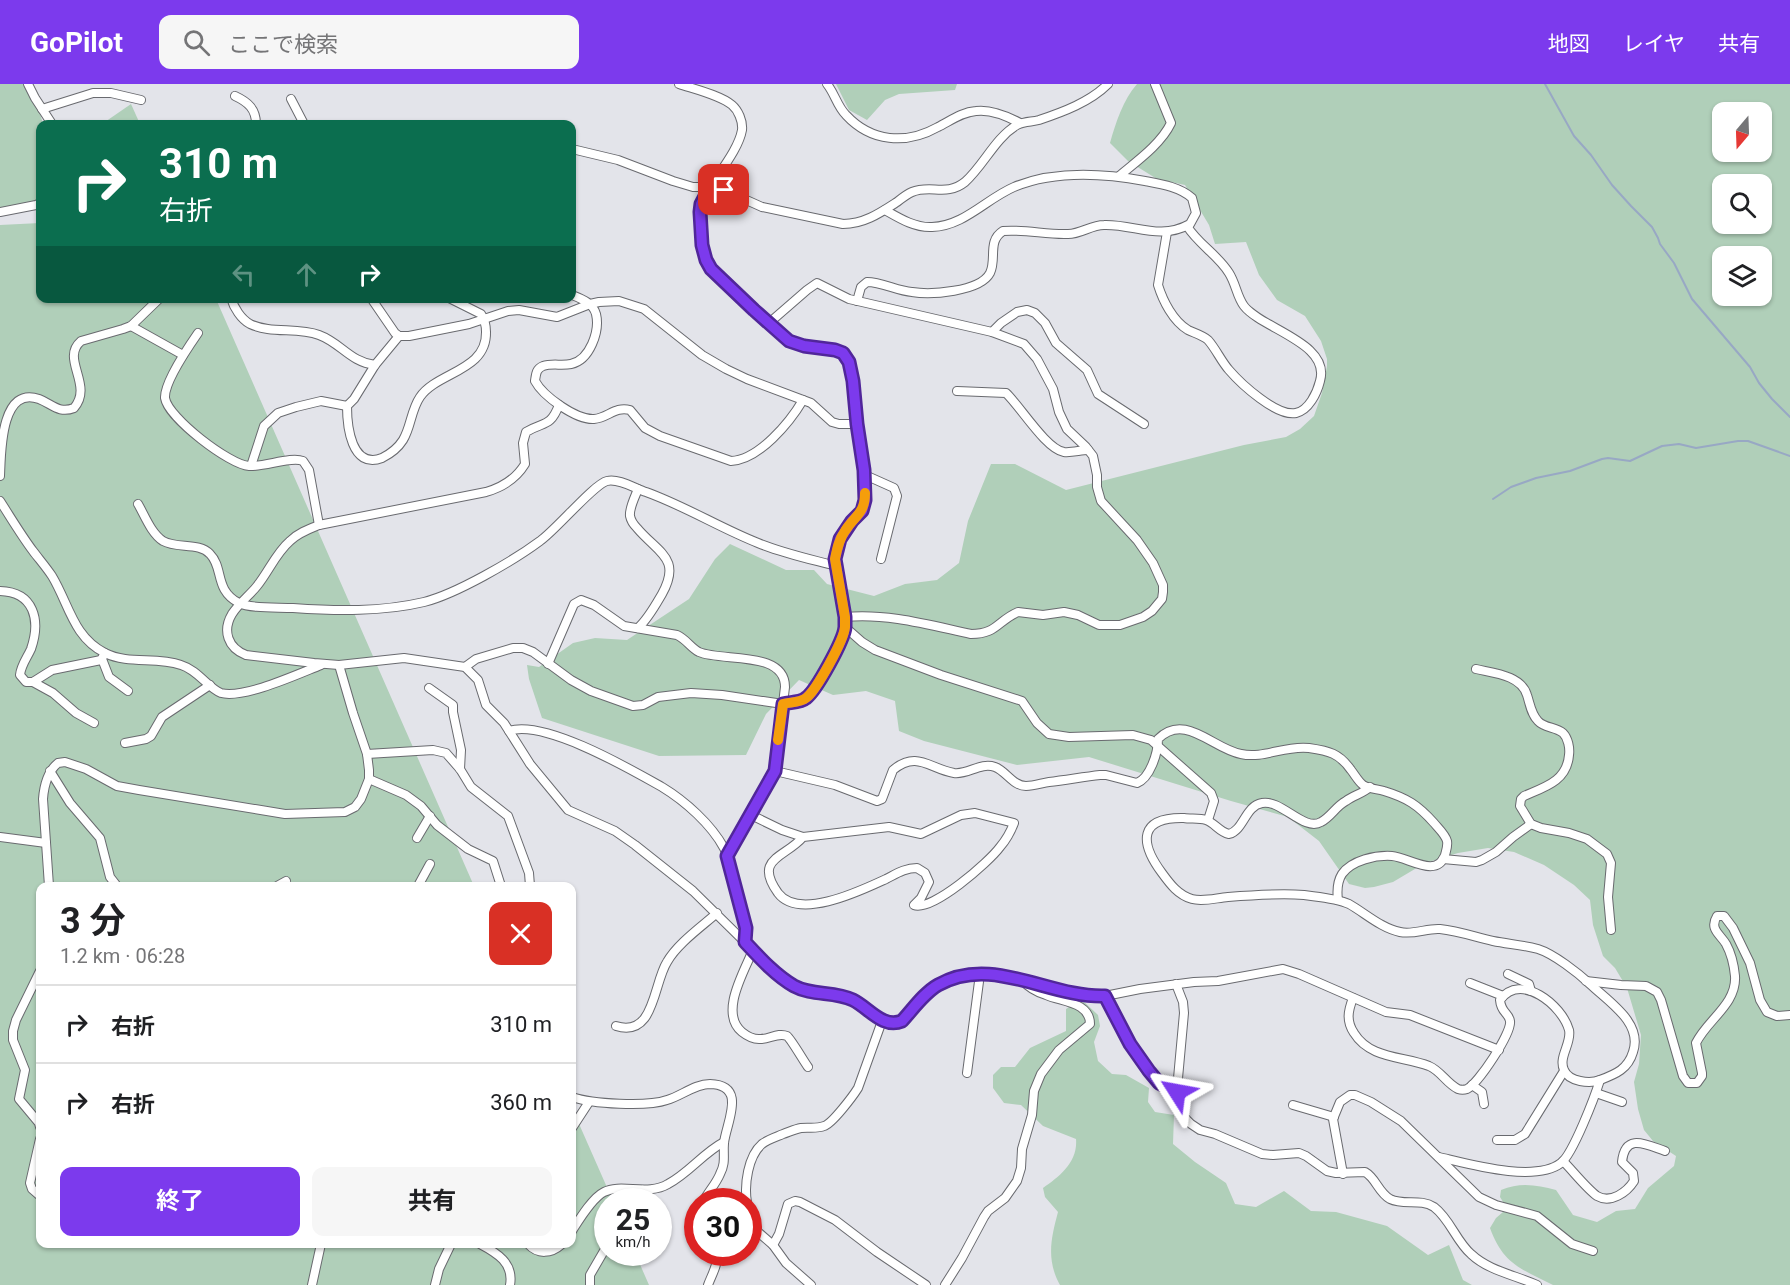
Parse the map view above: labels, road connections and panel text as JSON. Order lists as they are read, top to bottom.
{
  "north": "bottom",
  "page": {
    "header": "GoPilot",
    "search": "ここで検索",
    "nav": ["地図", "レイヤ", "共有"],
    "turn": ["310 m", "右折"],
    "heading": ["3 分", "1.2 km · 06:28"],
    "list": [
      {
        "name": "右折",
        "value": "310 m"
      },
      {
        "name": "右折",
        "value": "360 m"
      }
    ],
    "buttons": ["終了", "共有"],
    "speed": "25 km/h",
    "limit": "30"
  }
}
